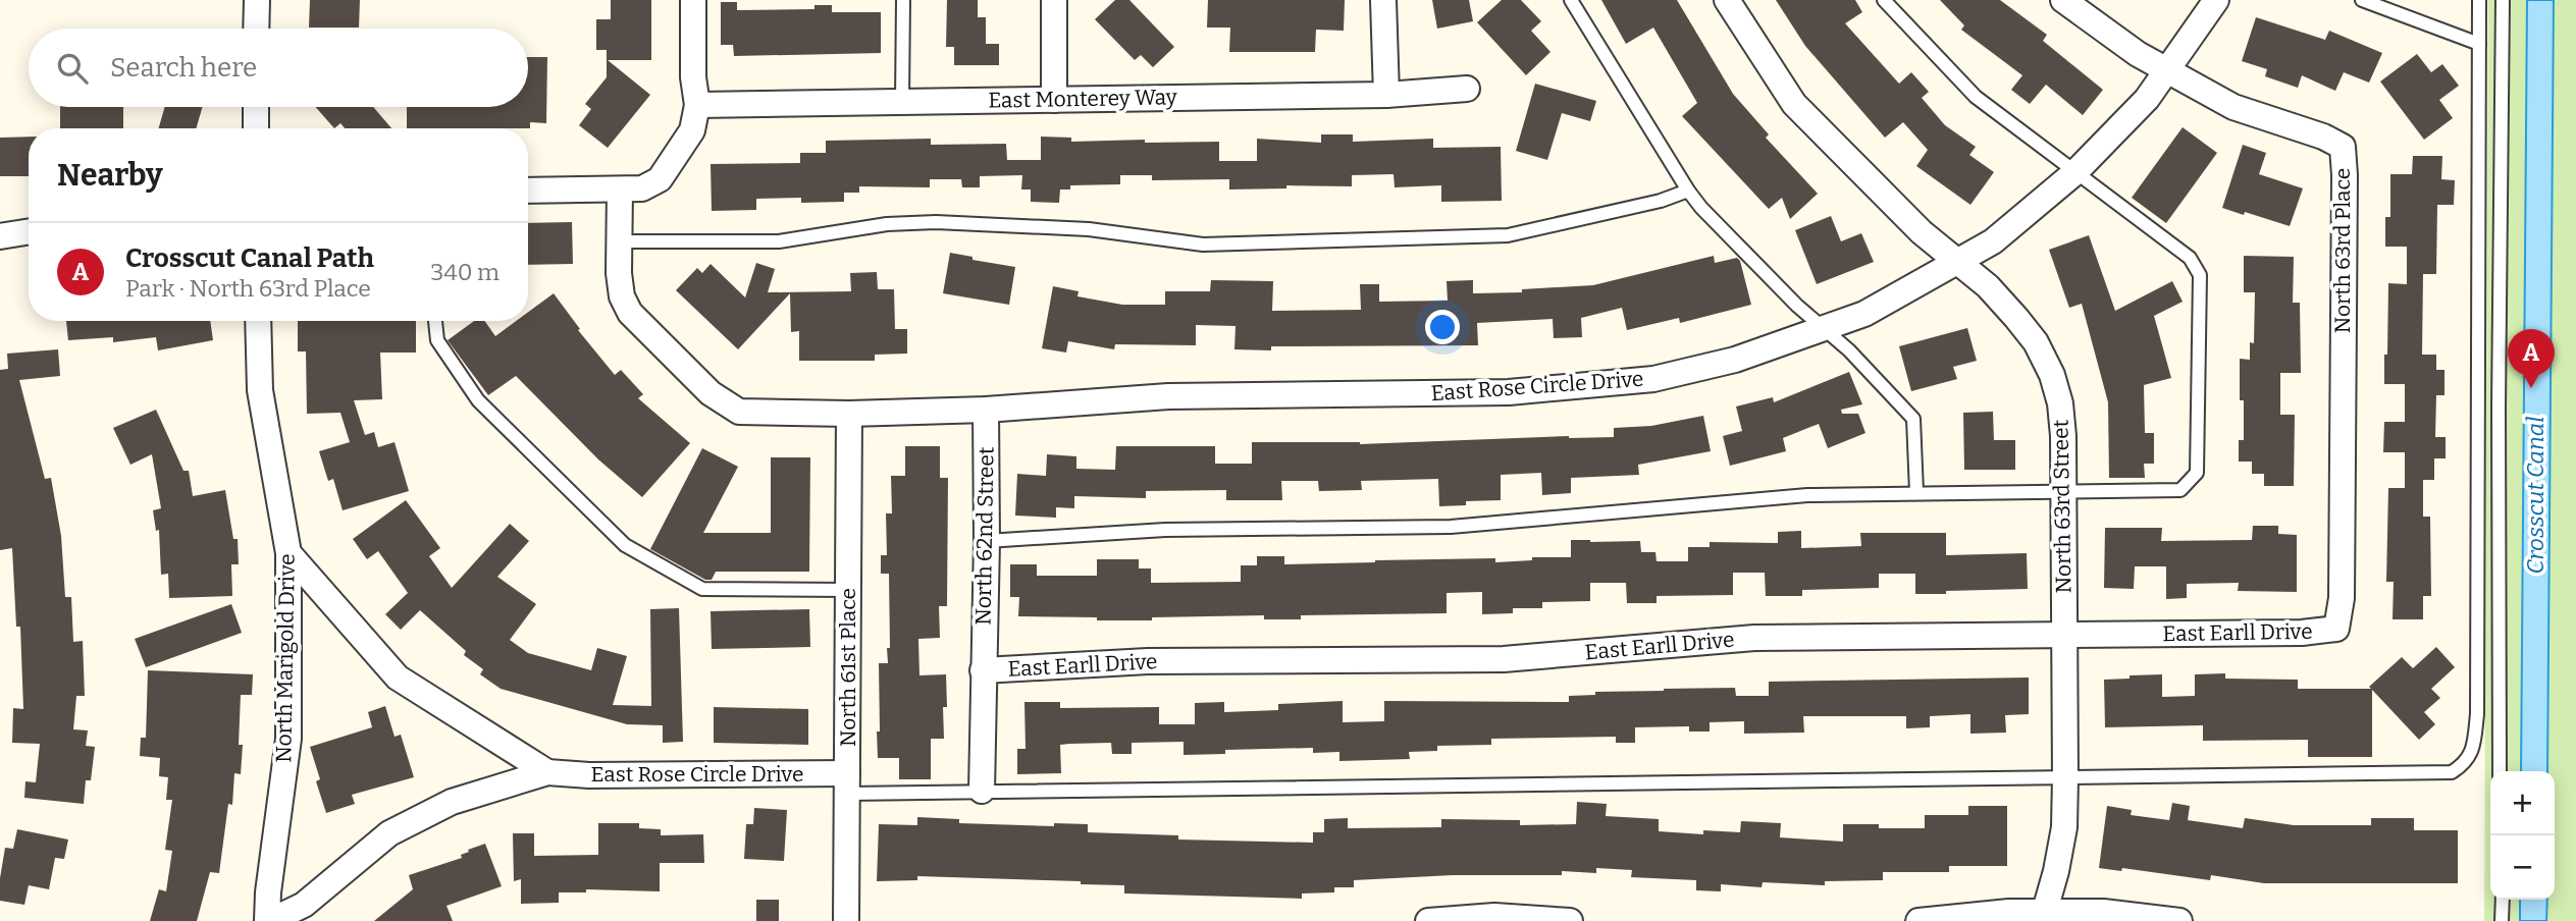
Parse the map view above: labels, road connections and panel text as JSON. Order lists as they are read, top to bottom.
{
  "streets": {
    "street": [
      "East Monterey Way",
      "North 63rd Place",
      "East Rose Circle Drive",
      "North 63rd Street",
      "North 62nd Street",
      "East Earll Drive",
      "North Marigold Drive",
      "North 61st Place"
    ]
  },
  "crossings": [
    ["North 63rd Place", "East Rose Circle Drive"],
    ["North 63rd Place", "East Earll Drive"],
    ["East Rose Circle Drive", "North 63rd Street"],
    ["East Rose Circle Drive", "North 62nd Street"],
    ["East Rose Circle Drive", "North Marigold Drive"],
    ["East Rose Circle Drive", "North 61st Place"],
    ["North 63rd Street", "East Earll Drive"],
    ["North 62nd Street", "East Earll Drive"]
  ],
  "water": ["Crosscut Canal"],
  "page": {
    "search": "Search here",
    "heading": "Nearby",
    "list": [
      {
        "mark": "A",
        "name": "Crosscut Canal Path",
        "note": "Park · North 63rd Place",
        "value": "340 m"
      }
    ],
    "pins": "A",
    "map_buttons": ["+", "−"]
  }
}
